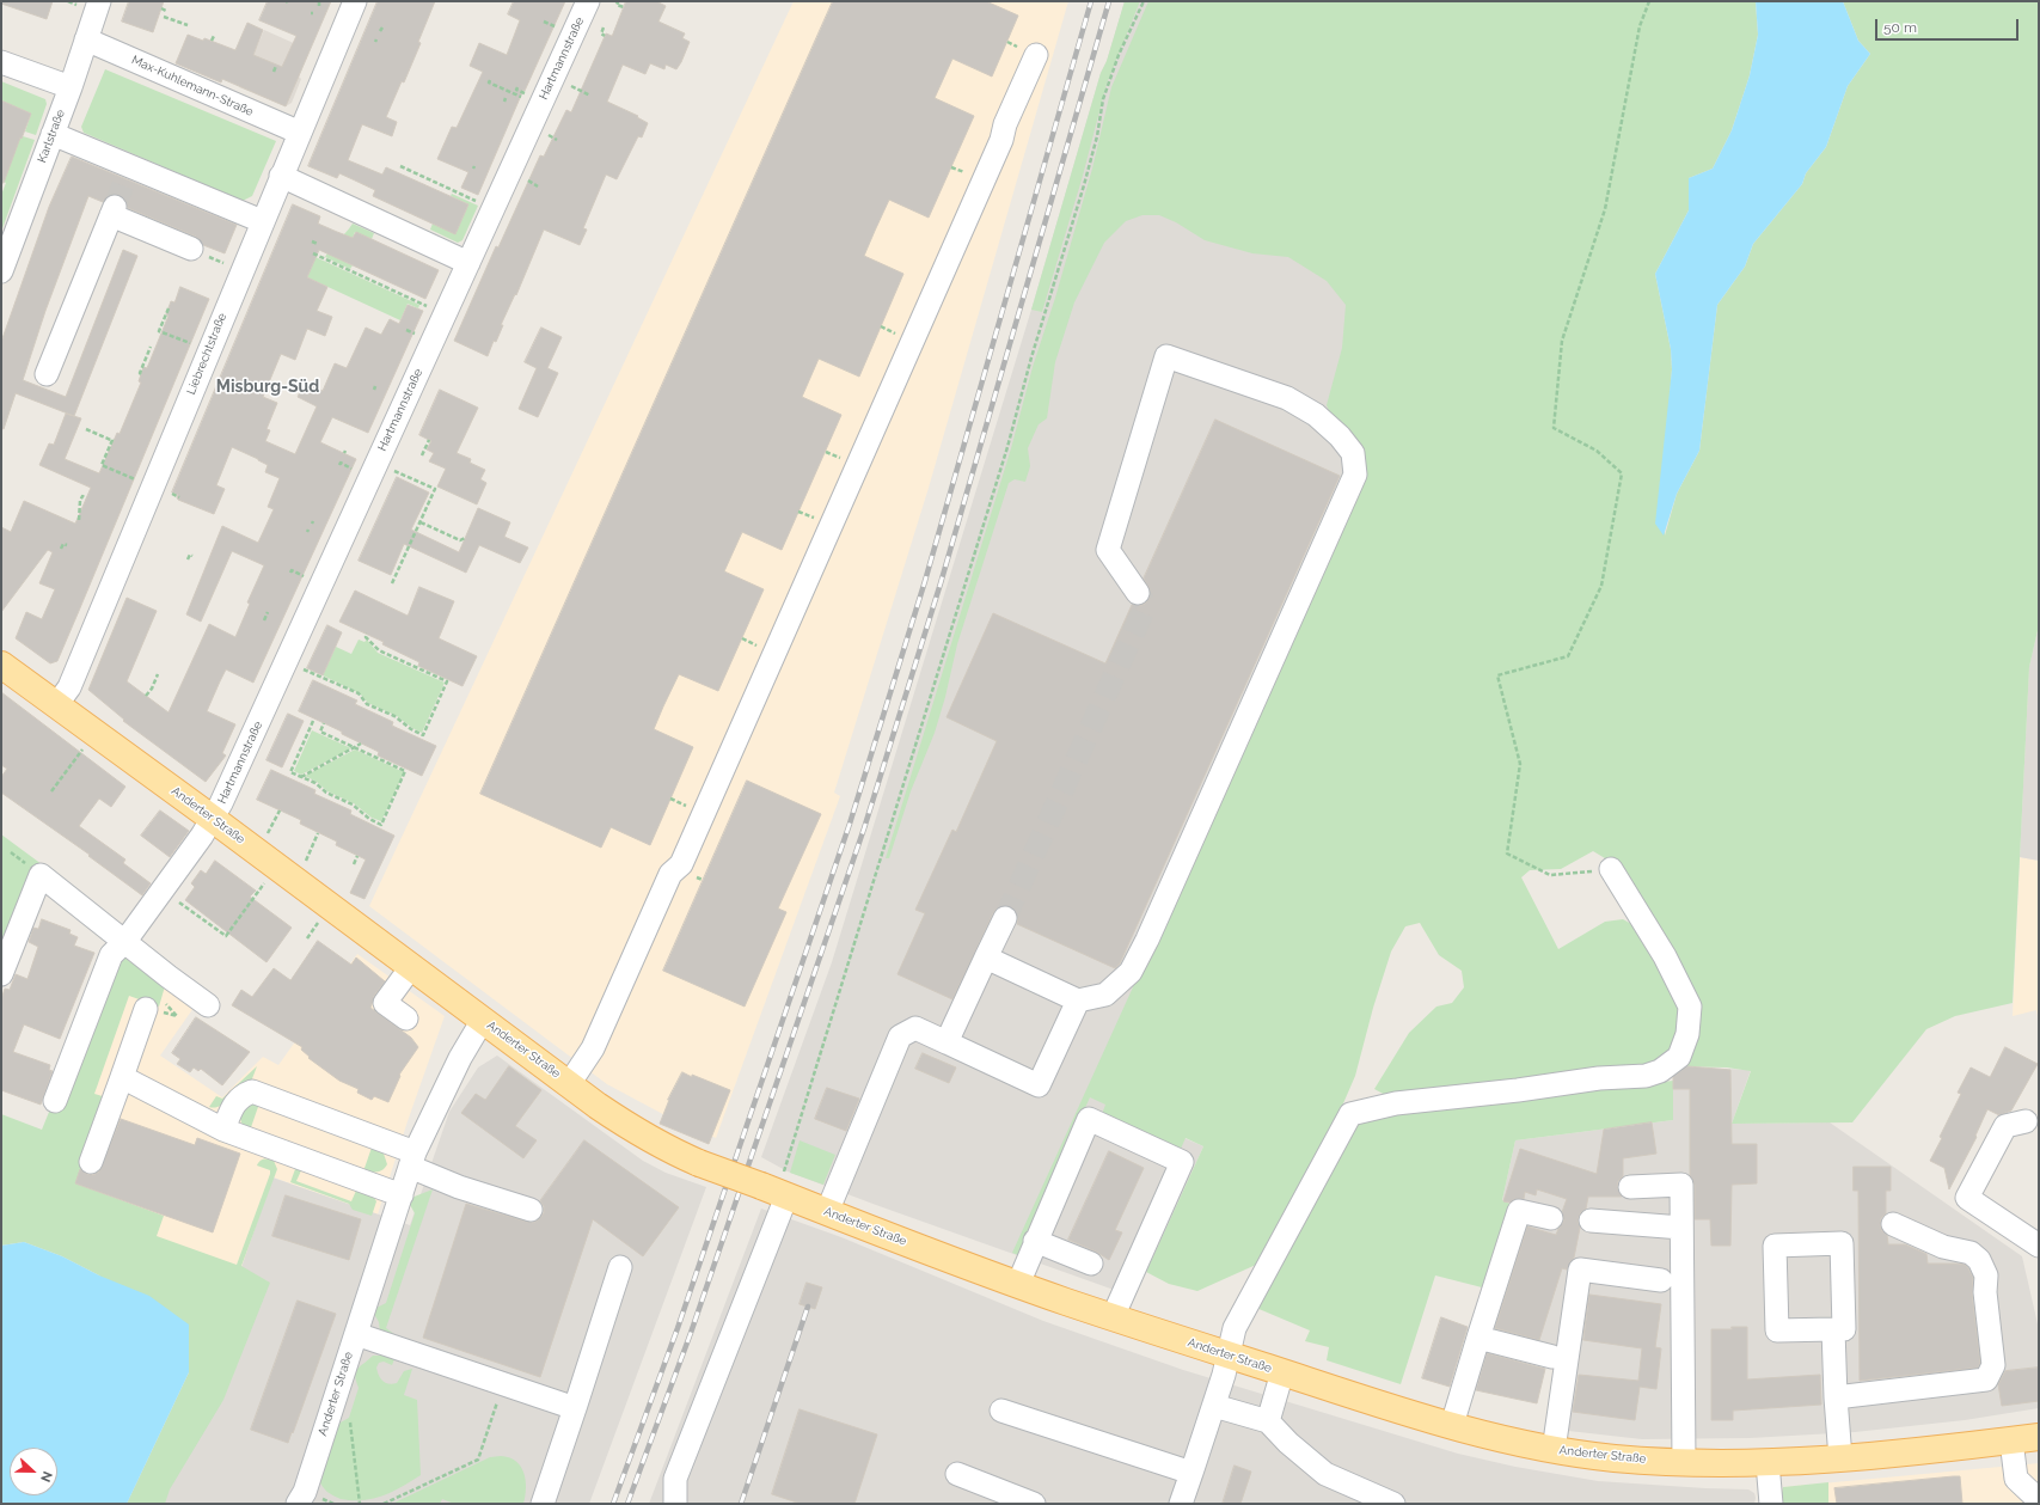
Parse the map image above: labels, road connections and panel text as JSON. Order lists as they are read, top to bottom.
{
  "streets": {
    "main road": ["Anderter Straße"],
    "street": [
      "Hartmannstraße",
      "Max-Kuhlemann-Straße",
      "Karlstraße",
      "Liebrechtstraße"
    ]
  },
  "crossings": [
    ["Hartmannstraße", "Anderter Straße"],
    ["Max-Kuhlemann-Straße", "Karlstraße"],
    ["Max-Kuhlemann-Straße", "Liebrechtstraße"],
    ["Liebrechtstraße", "Anderter Straße"]
  ],
  "districts": ["Misburg-Süd"],
  "scale_bar": "50 m",
  "north": "right"
}
